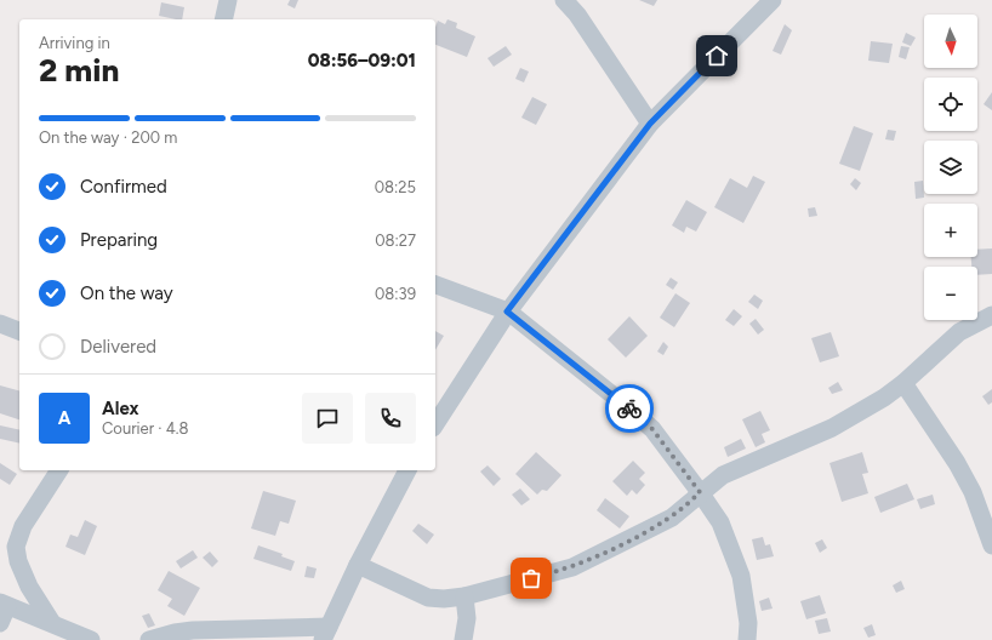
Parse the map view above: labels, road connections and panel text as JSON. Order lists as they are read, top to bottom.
{
  "north": "bottom",
  "page": {
    "map_buttons": ["+", "−"],
    "heading": ["2 min", "Arriving in", "08:56–09:01"],
    "panel": ["Alex", "Courier · 4.8"],
    "bar": "On the way · 200 m",
    "list": [
      ["Confirmed", "08:25"],
      ["Preparing", "08:27"],
      ["On the way", "08:39"],
      "Delivered"
    ],
    "round": "A"
  }
}
